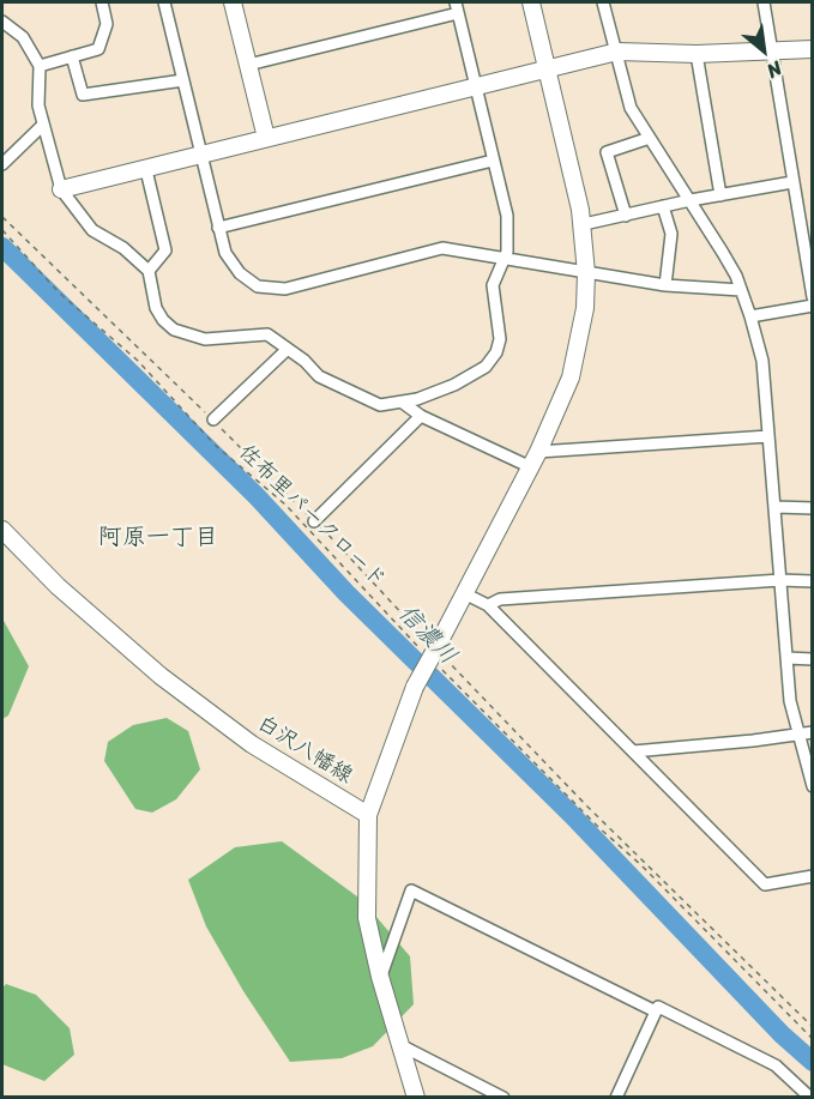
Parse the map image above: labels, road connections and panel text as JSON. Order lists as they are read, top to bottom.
{
  "streets": {
    "street": ["白沢八幡線"],
    "path": ["佐布里パークロード"]
  },
  "districts": ["阿原一丁目"],
  "water": ["信濃川"],
  "north": "bottom right"
}
